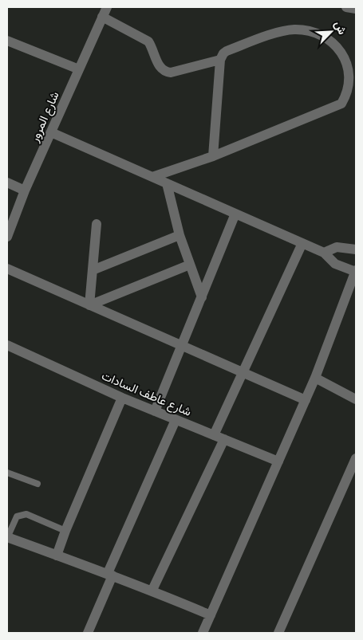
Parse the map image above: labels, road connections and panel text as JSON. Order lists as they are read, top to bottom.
{
  "streets": {
    "street": ["شارع المرور", "شارع عاطف السادات"]
  },
  "north": "top right"
}
